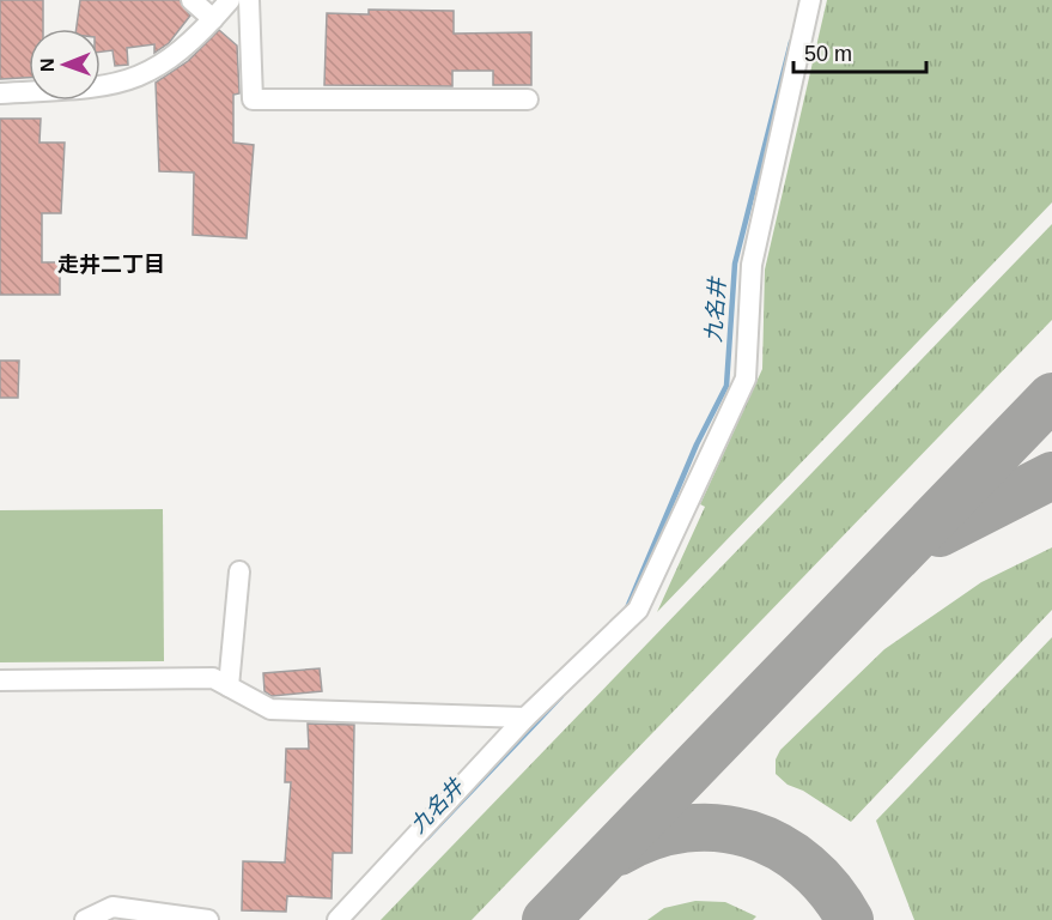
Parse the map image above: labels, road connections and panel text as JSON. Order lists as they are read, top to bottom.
{
  "districts": ["走井二丁目"],
  "water": ["九名井"],
  "scale_bar": "50 m",
  "north": "left"
}
